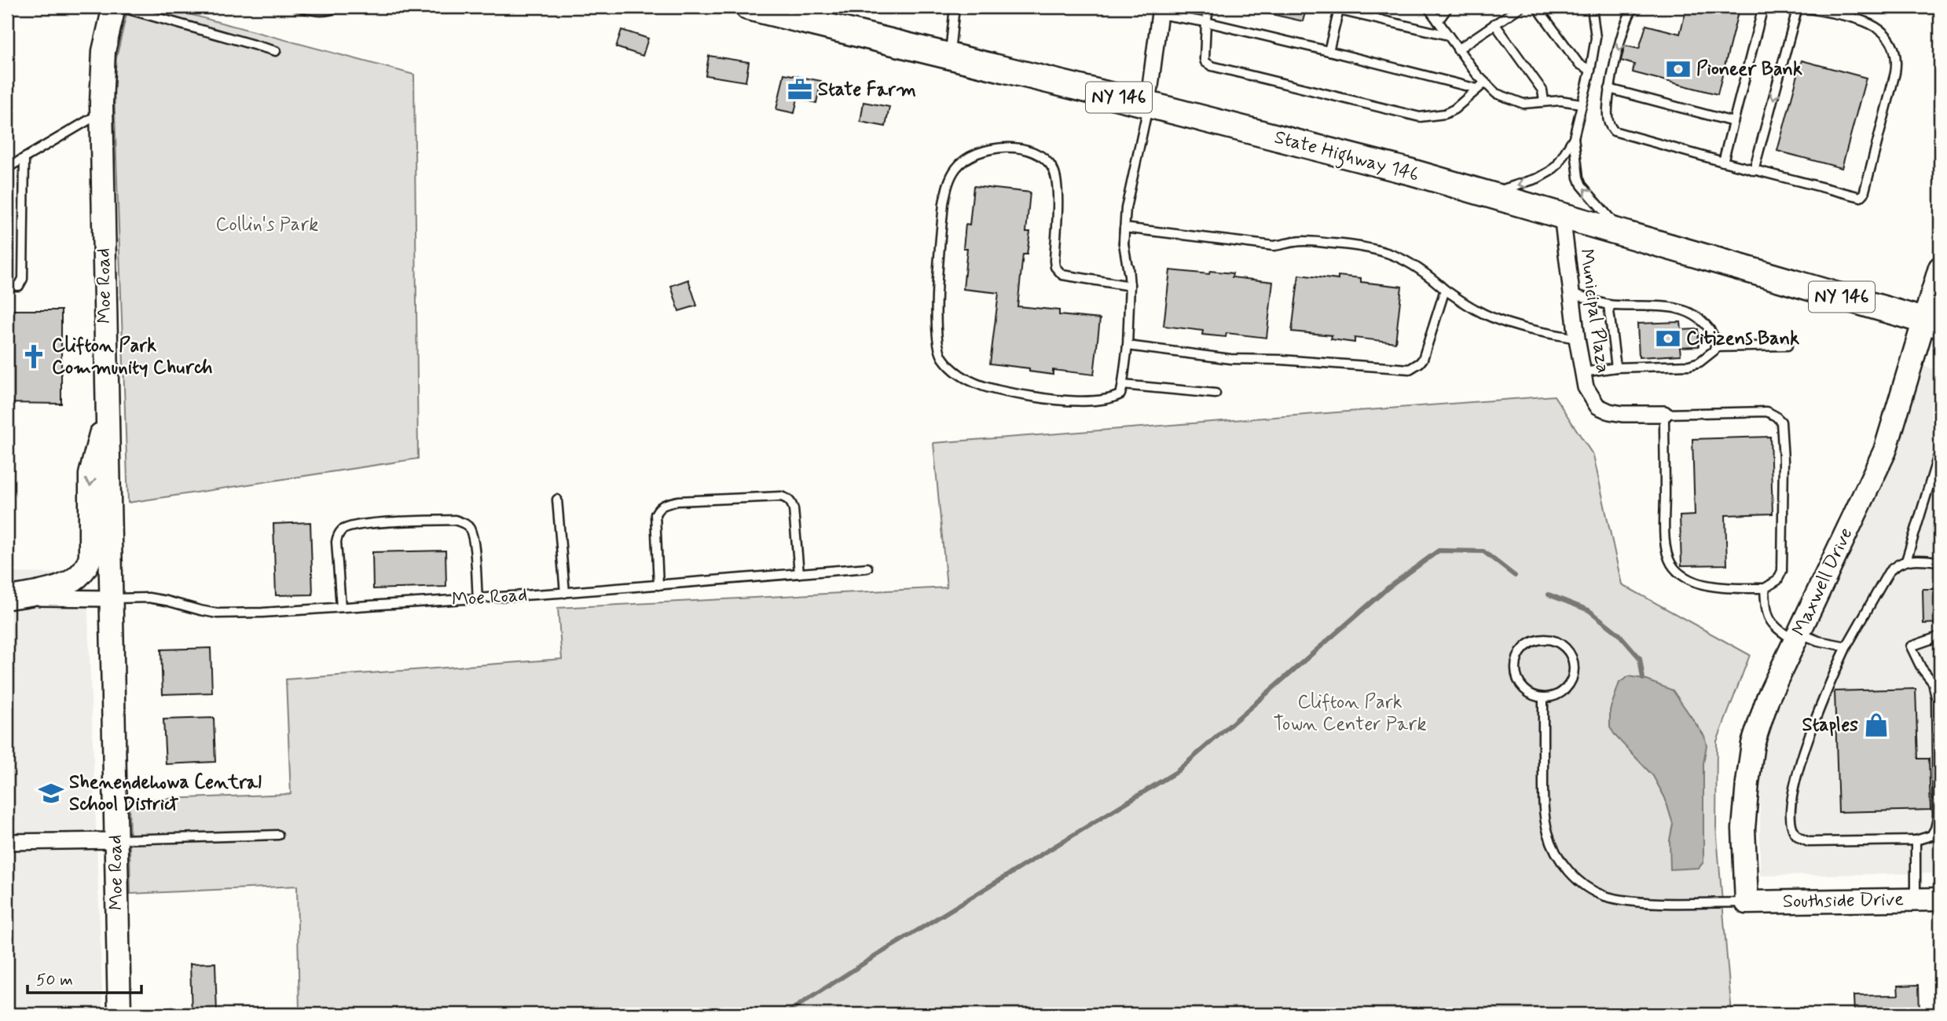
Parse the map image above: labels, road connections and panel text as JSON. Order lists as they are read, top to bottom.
{
  "streets": {
    "main road": ["NY 146", "State Highway 146"],
    "street": [
      "Moe Road",
      "Municipal Plaza",
      "Maxwell Drive",
      "Southside Drive"
    ]
  },
  "crossings": [
    ["State Highway 146", "Municipal Plaza"],
    ["State Highway 146", "Maxwell Drive"],
    ["Maxwell Drive", "Southside Drive"]
  ],
  "parks": ["Collin's Park", "Clifton Park Town Center Park"],
  "places": {
    "bank": ["Pioneer Bank", "Citizens Bank"],
    "office": ["State Farm"],
    "church": ["Clifton Park Community Church"],
    "shop": ["Staples"],
    "school or university": ["Shenendehowa Central School District"]
  },
  "scale_bar": "50 m"
}
